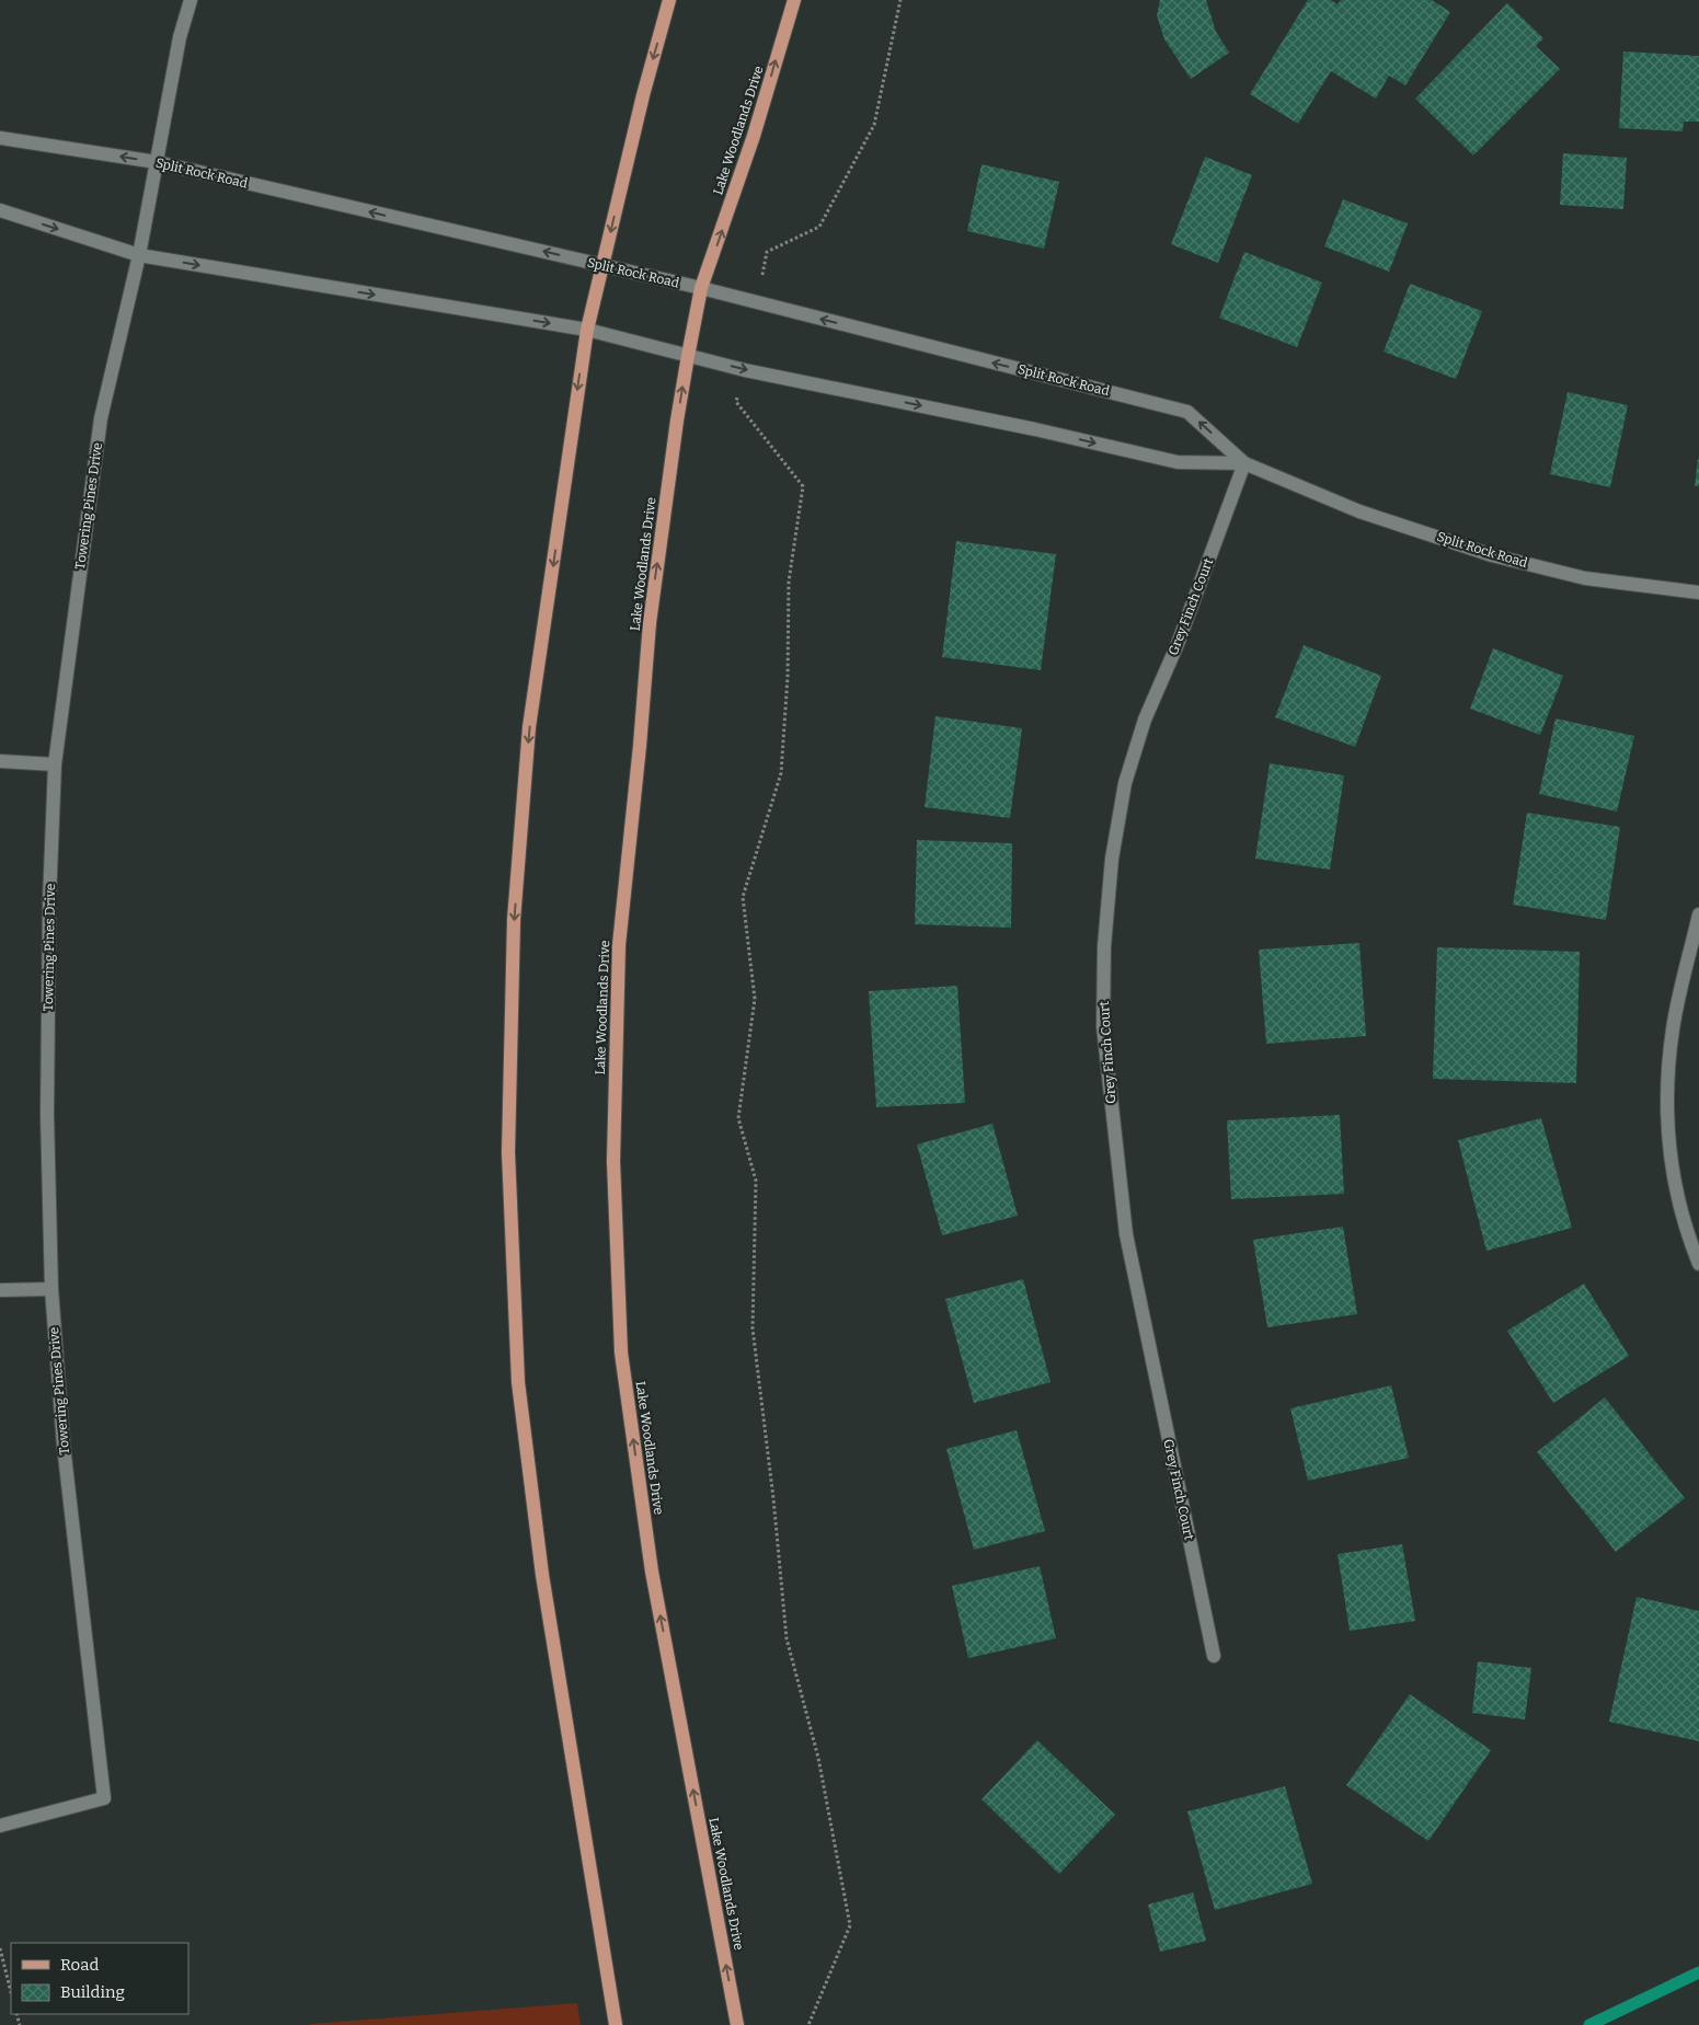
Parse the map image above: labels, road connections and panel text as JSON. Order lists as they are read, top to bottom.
{
  "streets": {
    "main road": ["Lake Woodlands Drive"],
    "street": ["Split Rock Road", "Towering Pines Drive", "Grey Finch Court"]
  },
  "crossings": [
    ["Lake Woodlands Drive", "Split Rock Road"],
    ["Split Rock Road", "Towering Pines Drive"],
    ["Split Rock Road", "Grey Finch Court"]
  ],
  "legend": ["Road", "Building"]
}
